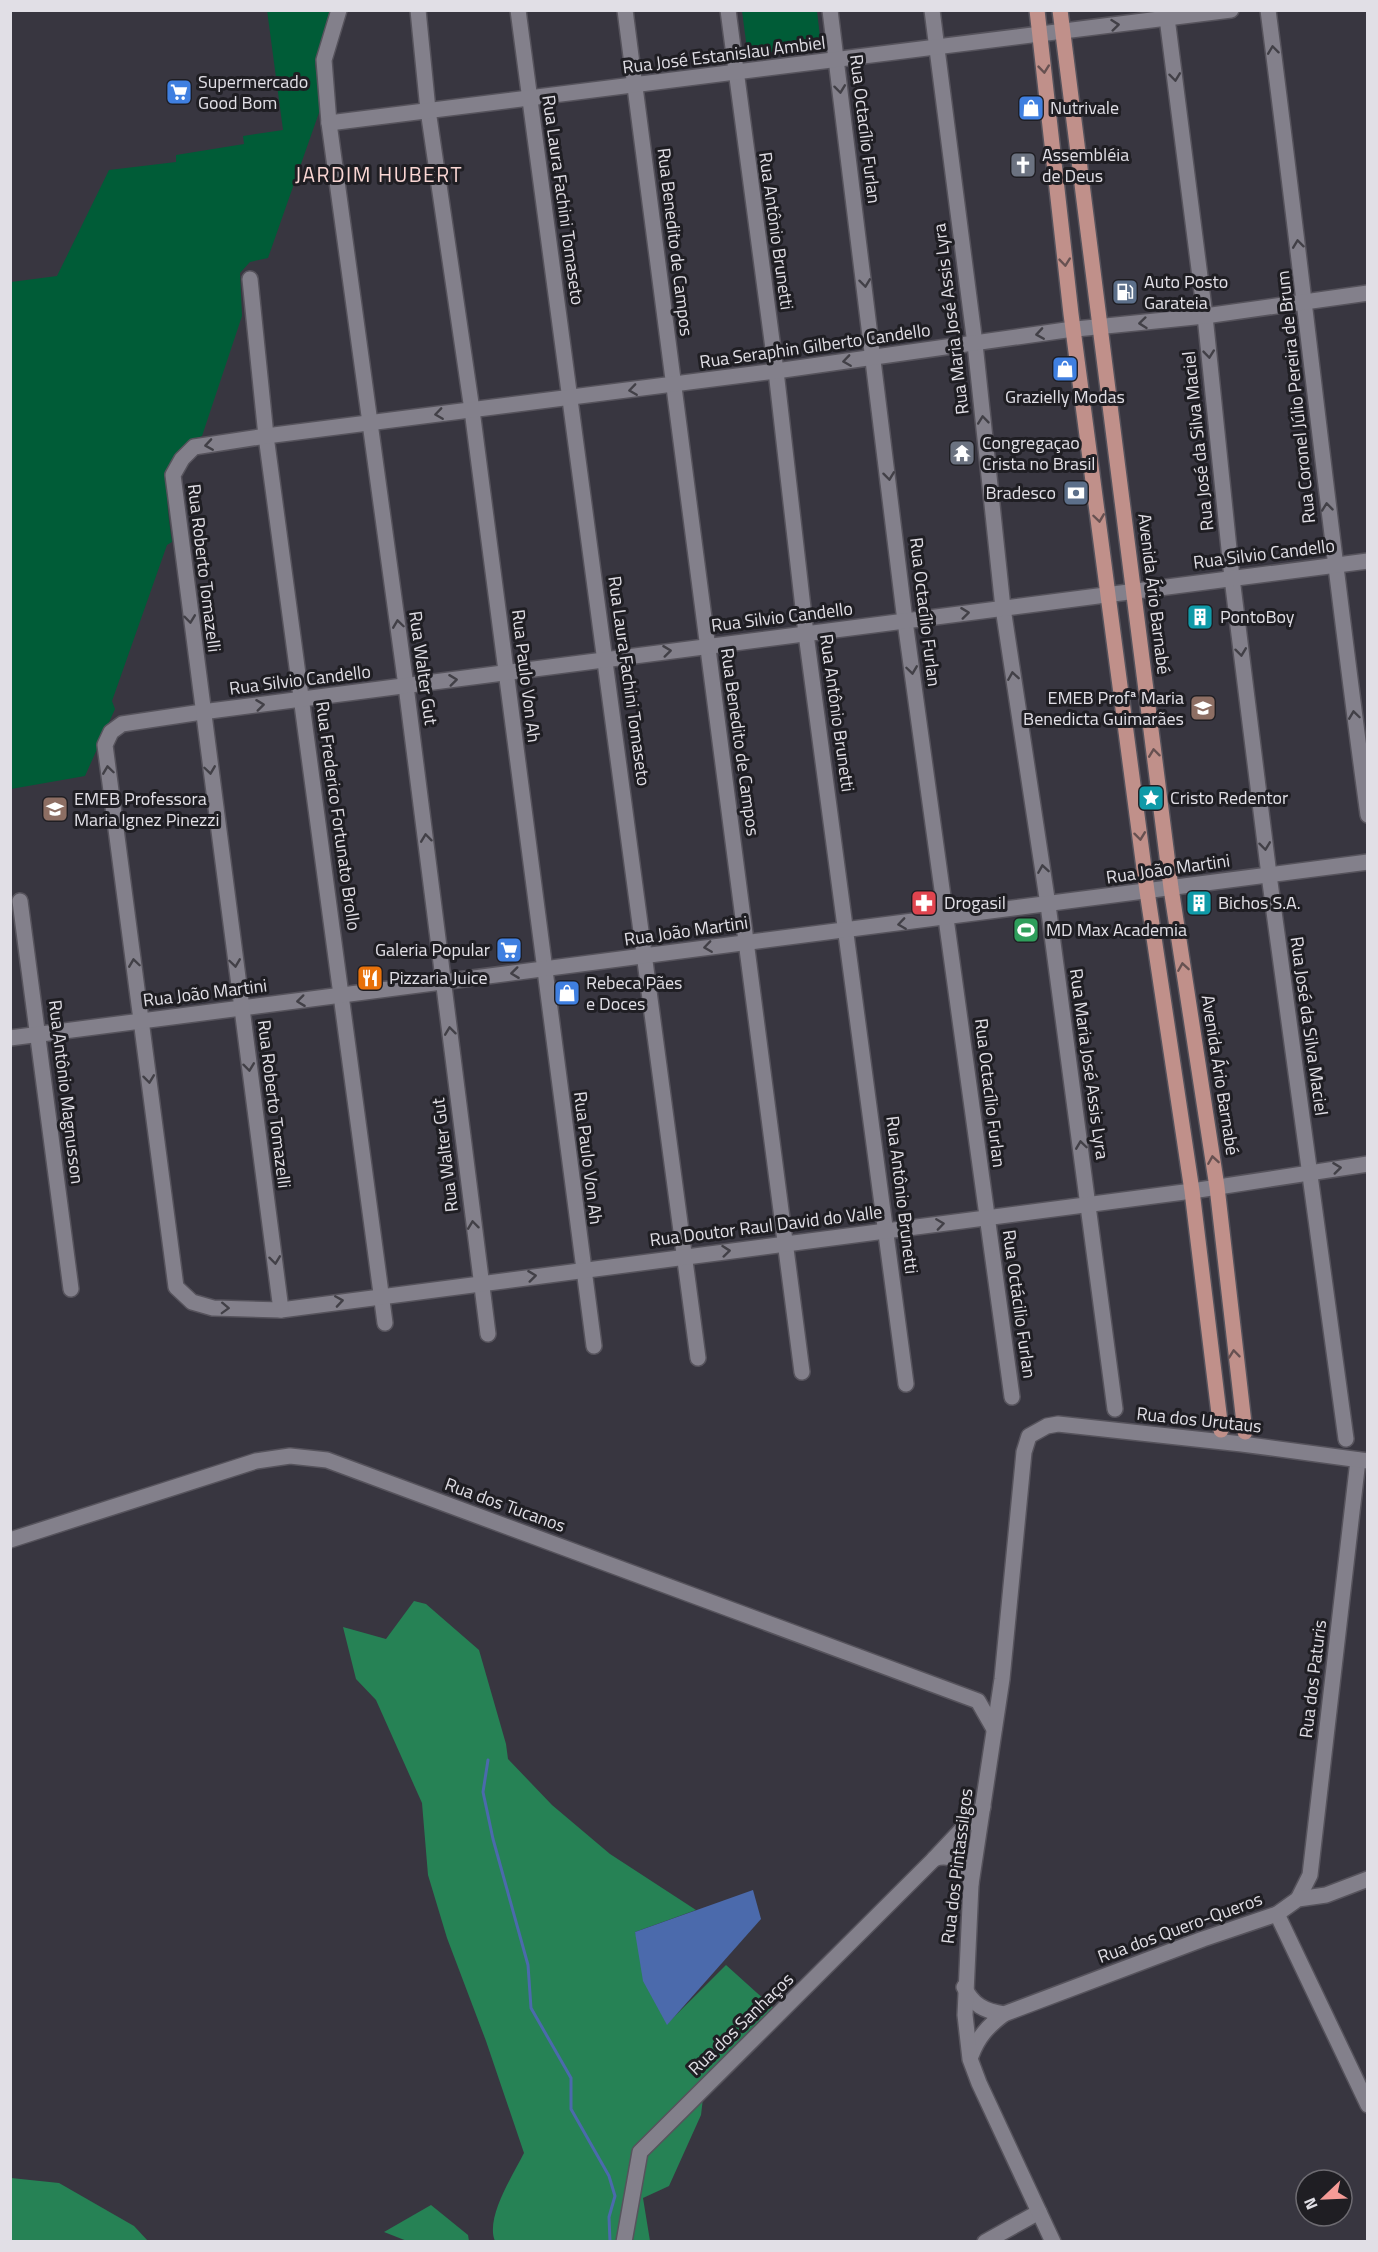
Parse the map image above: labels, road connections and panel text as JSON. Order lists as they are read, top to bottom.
{
  "streets": {
    "main road": ["Avenida Ário Barnabé"],
    "street": [
      "Rua José Estanislau Ambiel",
      "Rua Octacílio Furlan",
      "Rua Laura Fachini Tomaseto",
      "Rua Antônio Brunetti",
      "Rua Benedito de Campos",
      "Rua Maria José Assis Lyra",
      "Rua Seraphin Gilberto Candello",
      "Rua Coronel Júlio Pereira de Brum",
      "Rua José da Silva Maciel",
      "Rua Silvio Candello",
      "Rua Roberto Tomazelli",
      "Rua Walter Gut",
      "Rua Paulo Von Ah",
      "Rua Frederico Fortunato Brollo",
      "Rua João Martini",
      "Rua Antônio Magnusson",
      "Rua Doutor Raul David do Valle",
      "Rua Octácilio Furlan",
      "Rua dos Urutaus",
      "Rua dos Tucanos",
      "Rua dos Paturis",
      "Rua dos Pintassilgos",
      "Rua dos Quero-Queros",
      "Rua dos Sanhaços"
    ]
  },
  "crossings": [
    ["Rua José Estanislau Ambiel", "Rua Octacílio Furlan"],
    ["Rua José Estanislau Ambiel", "Rua Laura Fachini Tomaseto"],
    ["Rua José Estanislau Ambiel", "Rua Antônio Brunetti"],
    ["Rua José Estanislau Ambiel", "Rua Benedito de Campos"],
    ["Rua José Estanislau Ambiel", "Rua Maria José Assis Lyra"],
    ["Rua José Estanislau Ambiel", "Rua José da Silva Maciel"],
    ["Rua José Estanislau Ambiel", "Avenida Ário Barnabé"],
    ["Rua José Estanislau Ambiel", "Rua Walter Gut"],
    ["Rua José Estanislau Ambiel", "Rua Paulo Von Ah"],
    ["Rua Octacílio Furlan", "Rua Seraphin Gilberto Candello"],
    ["Rua Octacílio Furlan", "Rua Silvio Candello"],
    ["Rua Octacílio Furlan", "Rua João Martini"],
    ["Rua Octacílio Furlan", "Rua Doutor Raul David do Valle"],
    ["Rua Octacílio Furlan", "Rua Octácilio Furlan"],
    ["Rua Laura Fachini Tomaseto", "Rua Seraphin Gilberto Candello"],
    ["Rua Laura Fachini Tomaseto", "Rua Silvio Candello"],
    ["Rua Laura Fachini Tomaseto", "Rua João Martini"],
    ["Rua Laura Fachini Tomaseto", "Rua Doutor Raul David do Valle"],
    ["Rua Antônio Brunetti", "Rua Seraphin Gilberto Candello"],
    ["Rua Antônio Brunetti", "Rua Silvio Candello"],
    ["Rua Antônio Brunetti", "Rua João Martini"],
    ["Rua Antônio Brunetti", "Rua Doutor Raul David do Valle"],
    ["Rua Benedito de Campos", "Rua Seraphin Gilberto Candello"],
    ["Rua Benedito de Campos", "Rua Silvio Candello"],
    ["Rua Benedito de Campos", "Rua João Martini"],
    ["Rua Benedito de Campos", "Rua Doutor Raul David do Valle"],
    ["Rua Maria José Assis Lyra", "Rua Seraphin Gilberto Candello"],
    ["Rua Maria José Assis Lyra", "Rua Silvio Candello"],
    ["Rua Maria José Assis Lyra", "Rua João Martini"],
    ["Rua Maria José Assis Lyra", "Rua Doutor Raul David do Valle"],
    ["Rua Seraphin Gilberto Candello", "Rua Coronel Júlio Pereira de Brum"],
    ["Rua Seraphin Gilberto Candello", "Rua José da Silva Maciel"],
    ["Rua Seraphin Gilberto Candello", "Rua Roberto Tomazelli"],
    ["Rua Seraphin Gilberto Candello", "Avenida Ário Barnabé"],
    ["Rua Seraphin Gilberto Candello", "Rua Walter Gut"],
    ["Rua Seraphin Gilberto Candello", "Rua Paulo Von Ah"],
    ["Rua Seraphin Gilberto Candello", "Rua Frederico Fortunato Brollo"],
    ["Rua Coronel Júlio Pereira de Brum", "Rua Silvio Candello"],
    ["Rua José da Silva Maciel", "Rua Silvio Candello"],
    ["Rua José da Silva Maciel", "Rua João Martini"],
    ["Rua José da Silva Maciel", "Rua Doutor Raul David do Valle"],
    ["Rua Silvio Candello", "Rua Roberto Tomazelli"],
    ["Rua Silvio Candello", "Avenida Ário Barnabé"],
    ["Rua Silvio Candello", "Rua Walter Gut"],
    ["Rua Silvio Candello", "Rua Paulo Von Ah"],
    ["Rua Silvio Candello", "Rua Frederico Fortunato Brollo"],
    ["Rua Silvio Candello", "Rua João Martini"],
    ["Rua Silvio Candello", "Rua Doutor Raul David do Valle"],
    ["Rua Roberto Tomazelli", "Rua Frederico Fortunato Brollo"],
    ["Rua Roberto Tomazelli", "Rua João Martini"],
    ["Rua Roberto Tomazelli", "Rua Doutor Raul David do Valle"],
    ["Avenida Ário Barnabé", "Rua João Martini"],
    ["Avenida Ário Barnabé", "Rua Doutor Raul David do Valle"],
    ["Rua Walter Gut", "Rua João Martini"],
    ["Rua Walter Gut", "Rua Doutor Raul David do Valle"],
    ["Rua Paulo Von Ah", "Rua João Martini"],
    ["Rua Paulo Von Ah", "Rua Doutor Raul David do Valle"],
    ["Rua Frederico Fortunato Brollo", "Rua João Martini"],
    ["Rua Frederico Fortunato Brollo", "Rua Doutor Raul David do Valle"],
    ["Rua João Martini", "Rua Antônio Magnusson"],
    ["Rua Doutor Raul David do Valle", "Rua Octácilio Furlan"],
    ["Rua dos Urutaus", "Rua dos Paturis"],
    ["Rua dos Urutaus", "Rua dos Pintassilgos"],
    ["Rua dos Paturis", "Rua dos Quero-Queros"],
    ["Rua dos Pintassilgos", "Rua dos Quero-Queros"],
    ["Rua dos Pintassilgos", "Rua dos Sanhaços"]
  ],
  "one_way": [
    "Rua Octacílio Furlan",
    "Rua Maria José Assis Lyra",
    "Rua Seraphin Gilberto Candello",
    "Rua Coronel Júlio Pereira de Brum",
    "Rua José da Silva Maciel",
    "Rua Roberto Tomazelli",
    "Rua Walter Gut",
    "Rua Doutor Raul David do Valle"
  ],
  "districts": ["JARDIM HUBERT"],
  "places": {
    "supermarket": ["Supermercado Good Bom", "Galeria Popular"],
    "shop": ["Nutrivale", "Grazielly Modas", "Rebeca Pães e Doces"],
    "church": ["Assembléia de Deus"],
    "fuel station": ["Auto Posto Garateia"],
    "temple": ["Congregaçao Crista no Brasil"],
    "bank": ["Bradesco"],
    "building": ["PontoBoy", "Bichos S.A."],
    "school or university": ["EMEB Profª Maria Benedicta Guimarães", "EMEB Professora Maria Ignez Pinezzi"],
    "place": ["Cristo Redentor"],
    "pharmacy": ["Drogasil"],
    "sports": ["MD Max Academia"],
    "restaurant": ["Pizzaria Juice"]
  },
  "north": "bottom left"
}
